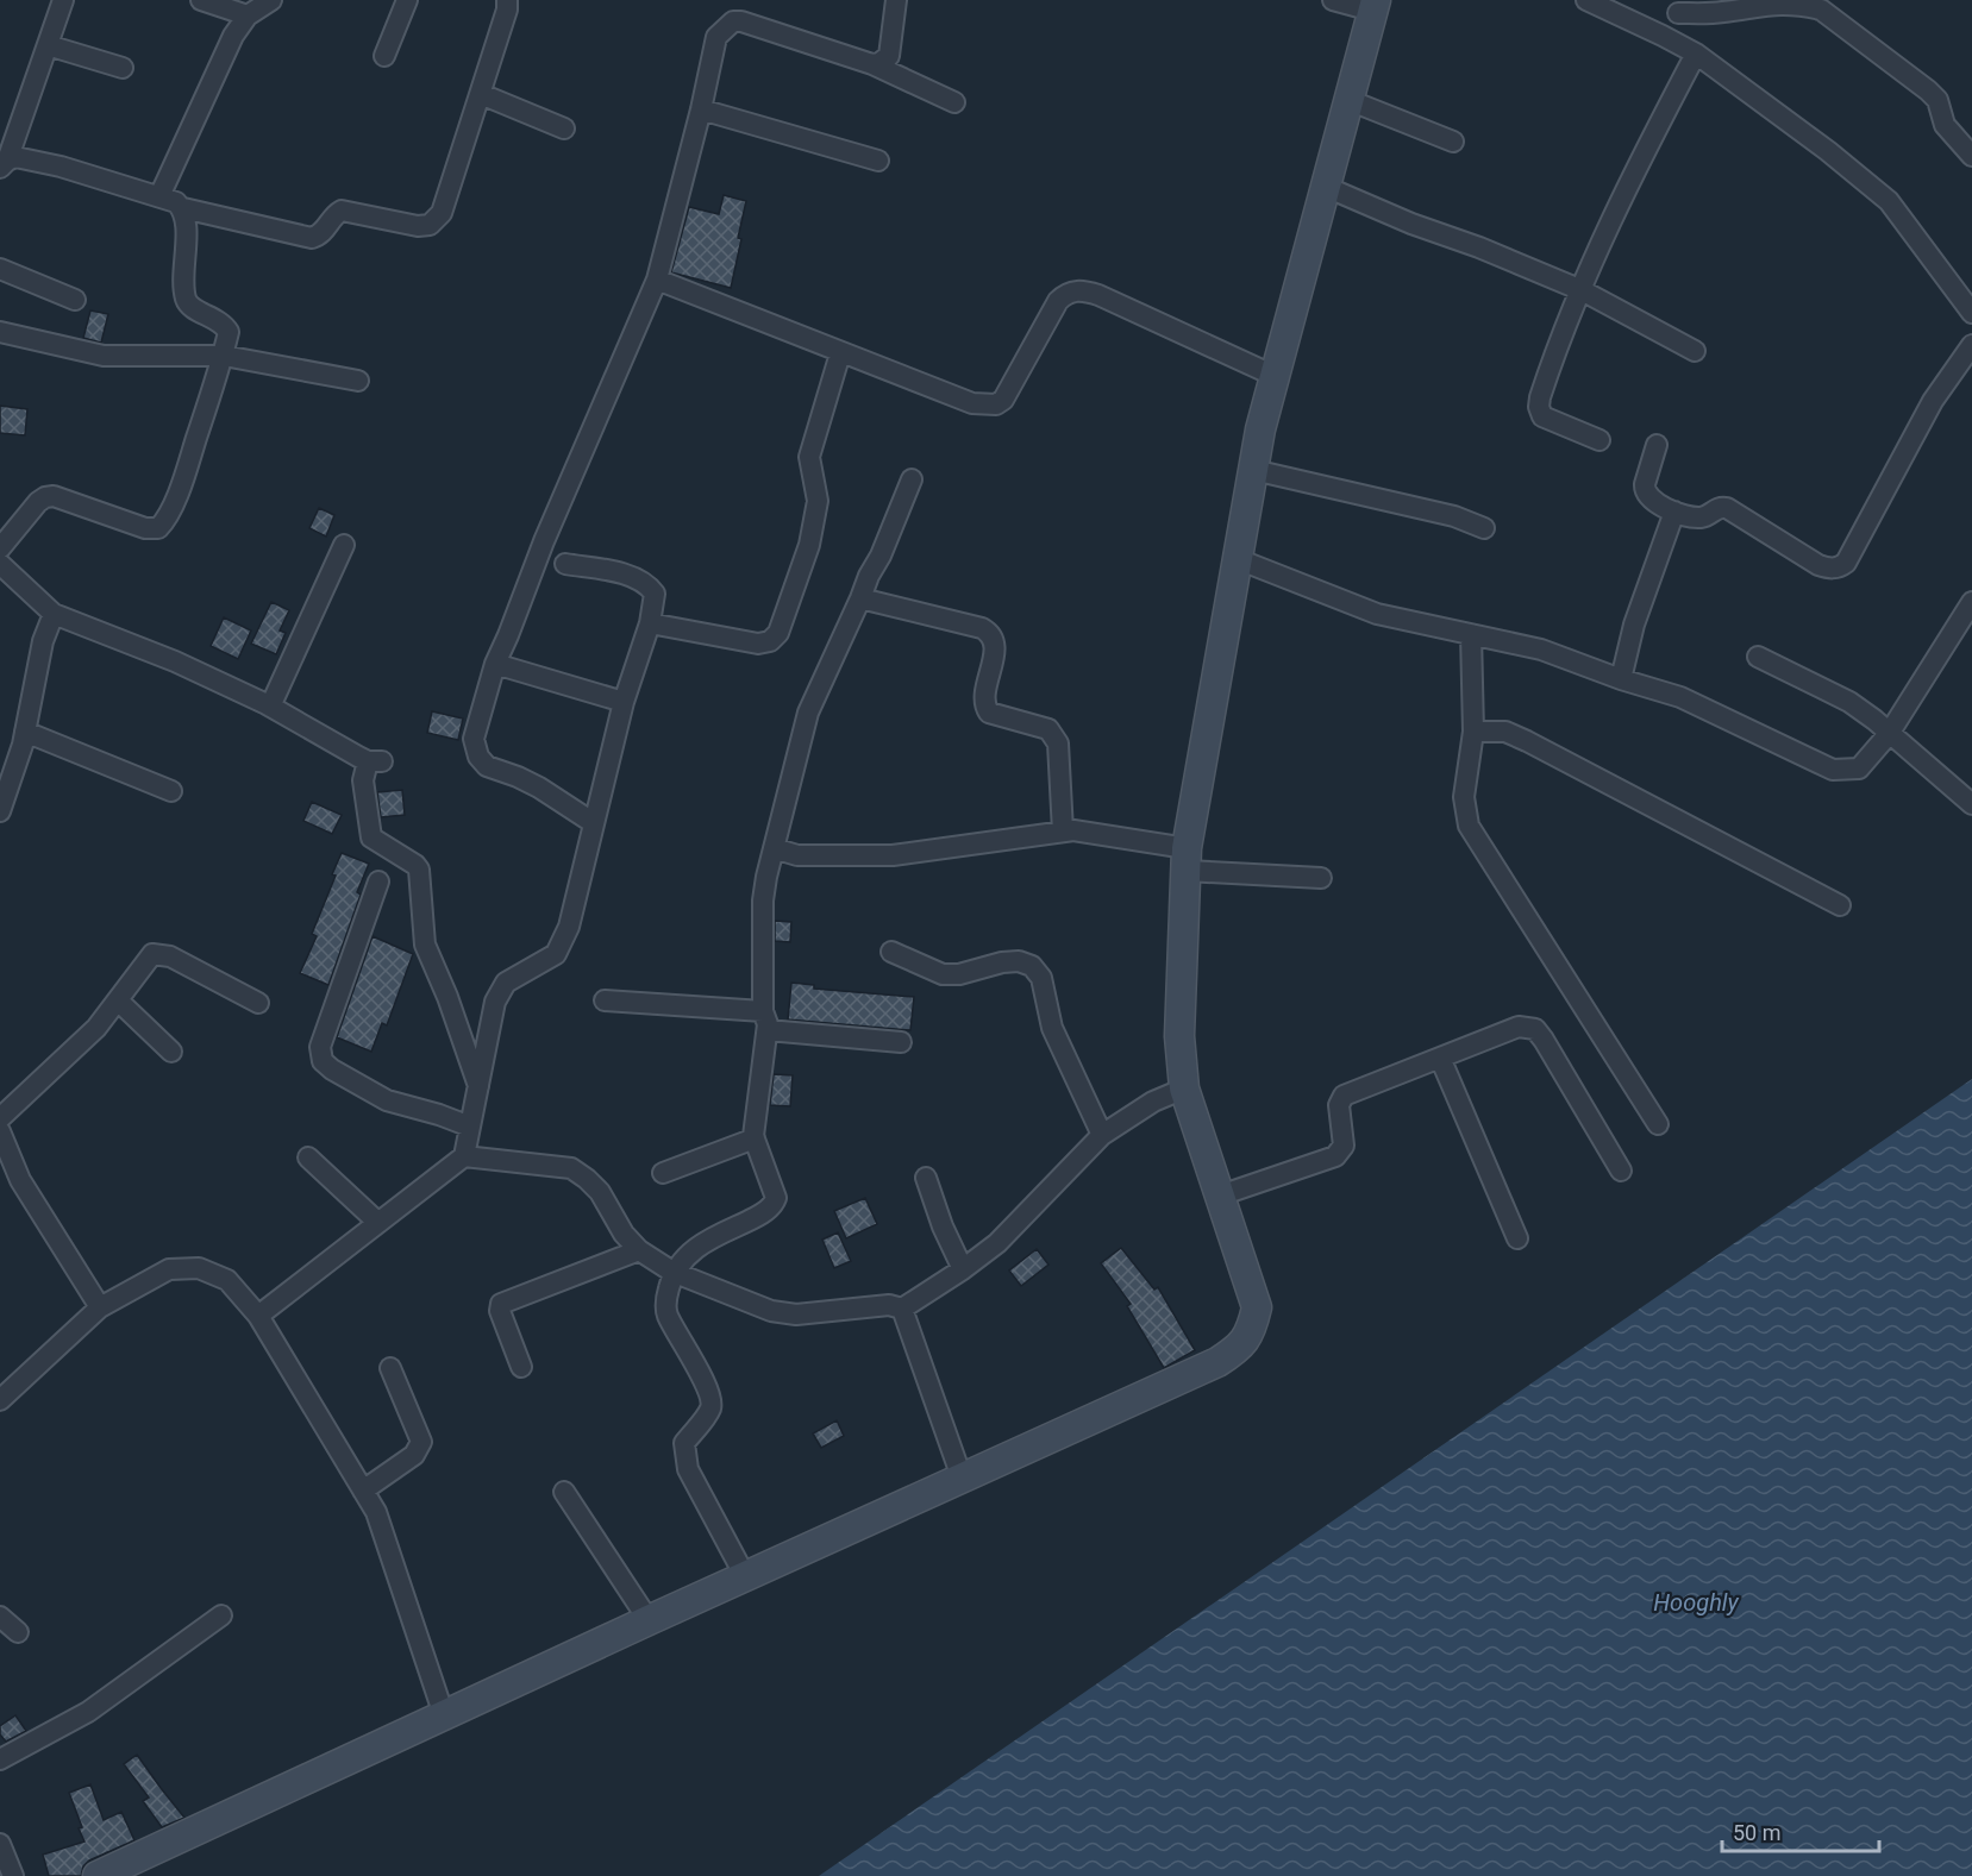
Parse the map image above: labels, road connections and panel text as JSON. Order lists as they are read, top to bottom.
{
  "water": ["Hooghly"],
  "scale_bar": "50 m"
}
